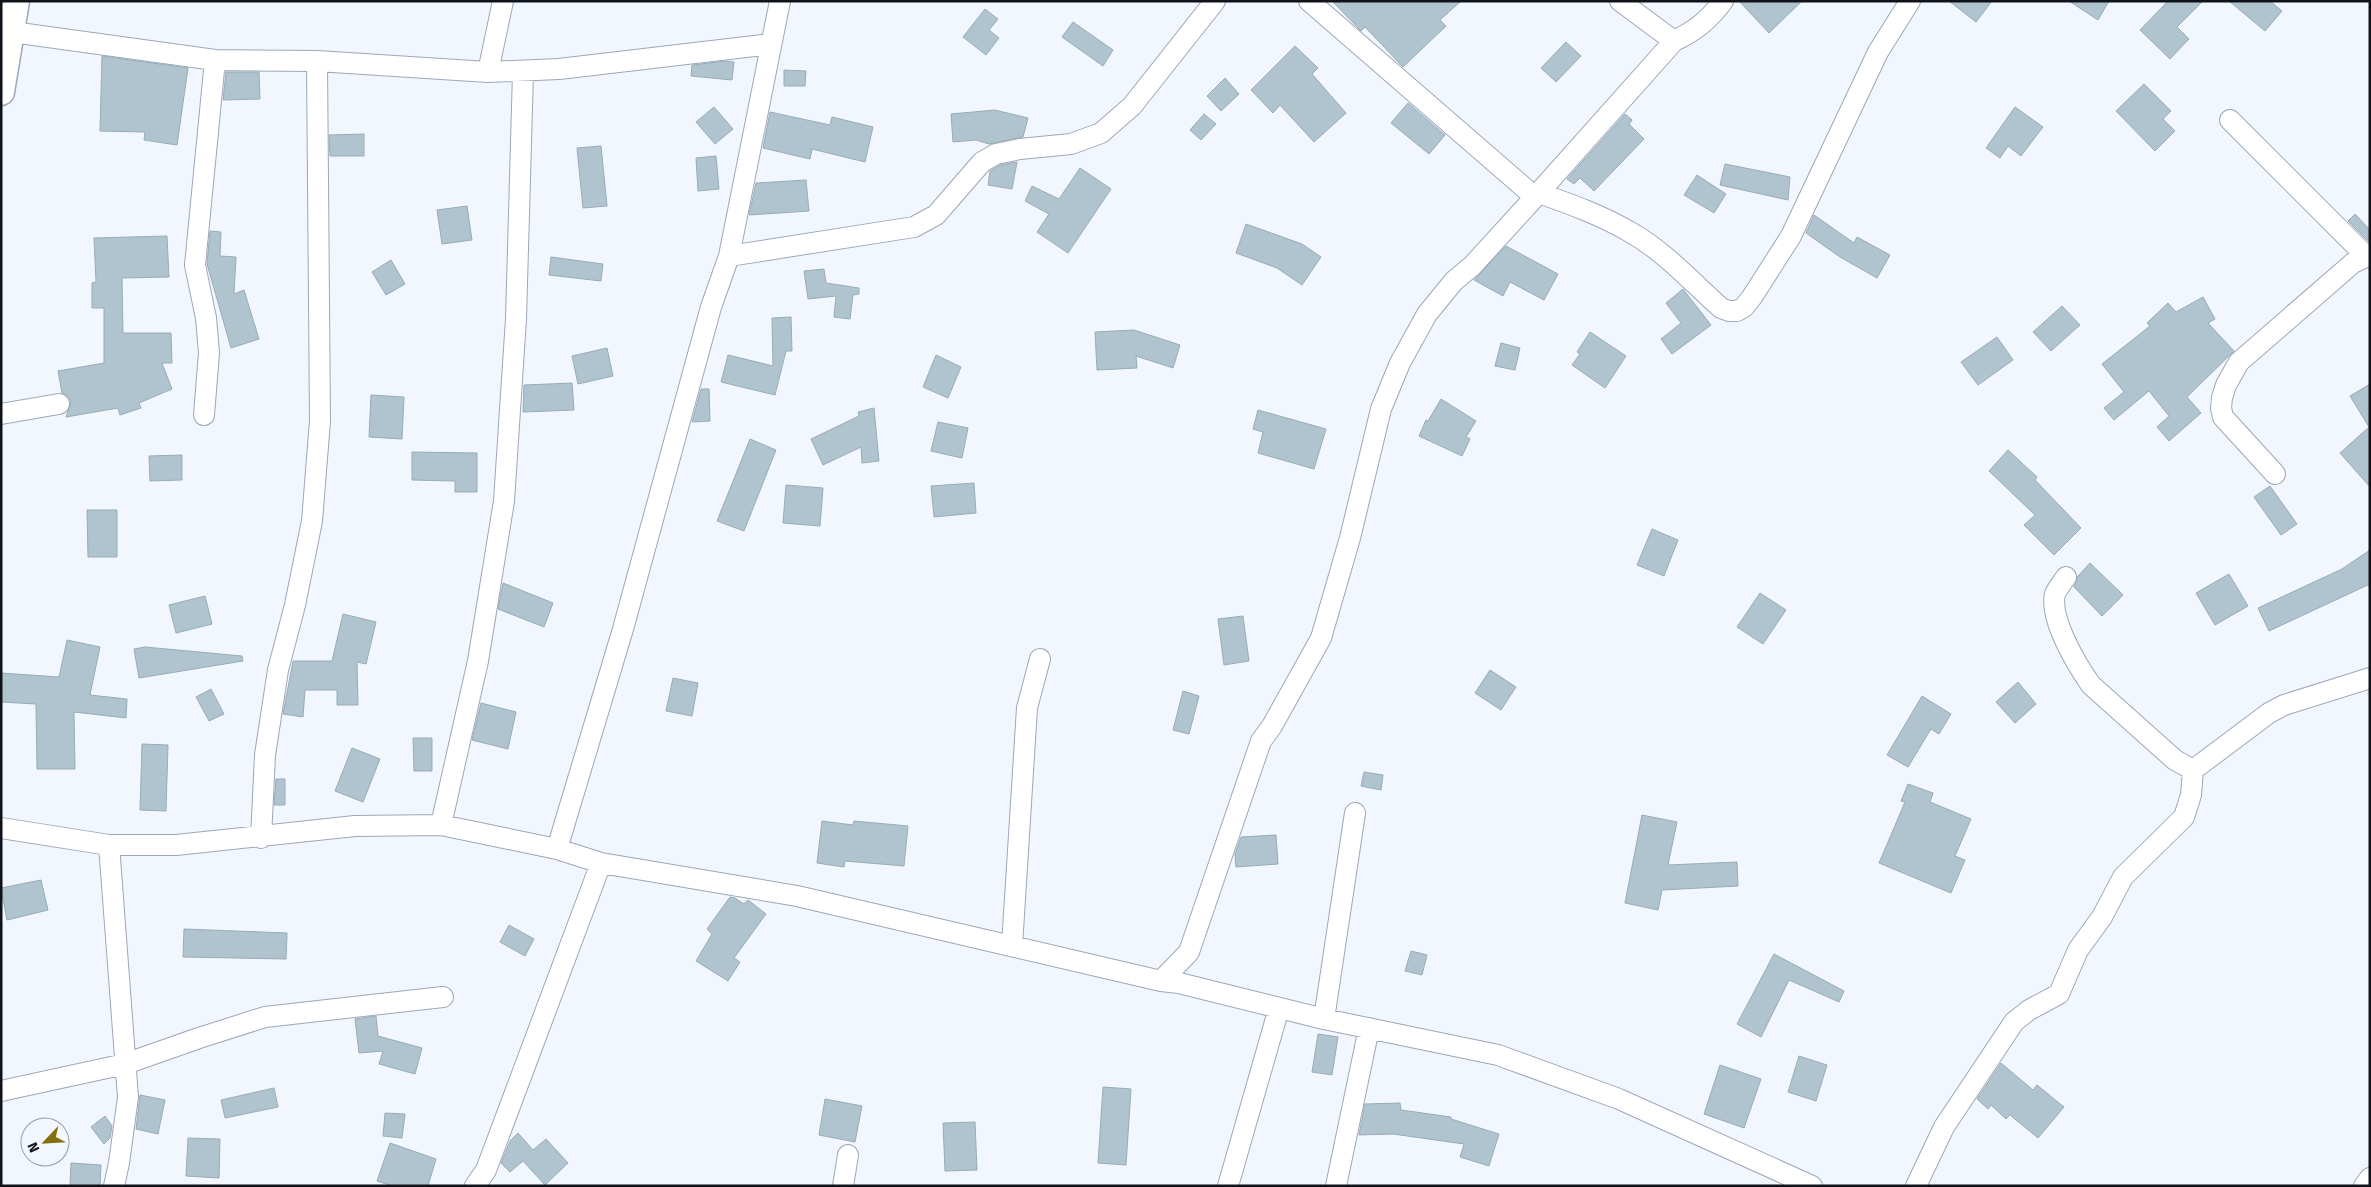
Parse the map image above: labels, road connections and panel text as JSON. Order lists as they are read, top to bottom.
{
  "north": "bottom left"
}
